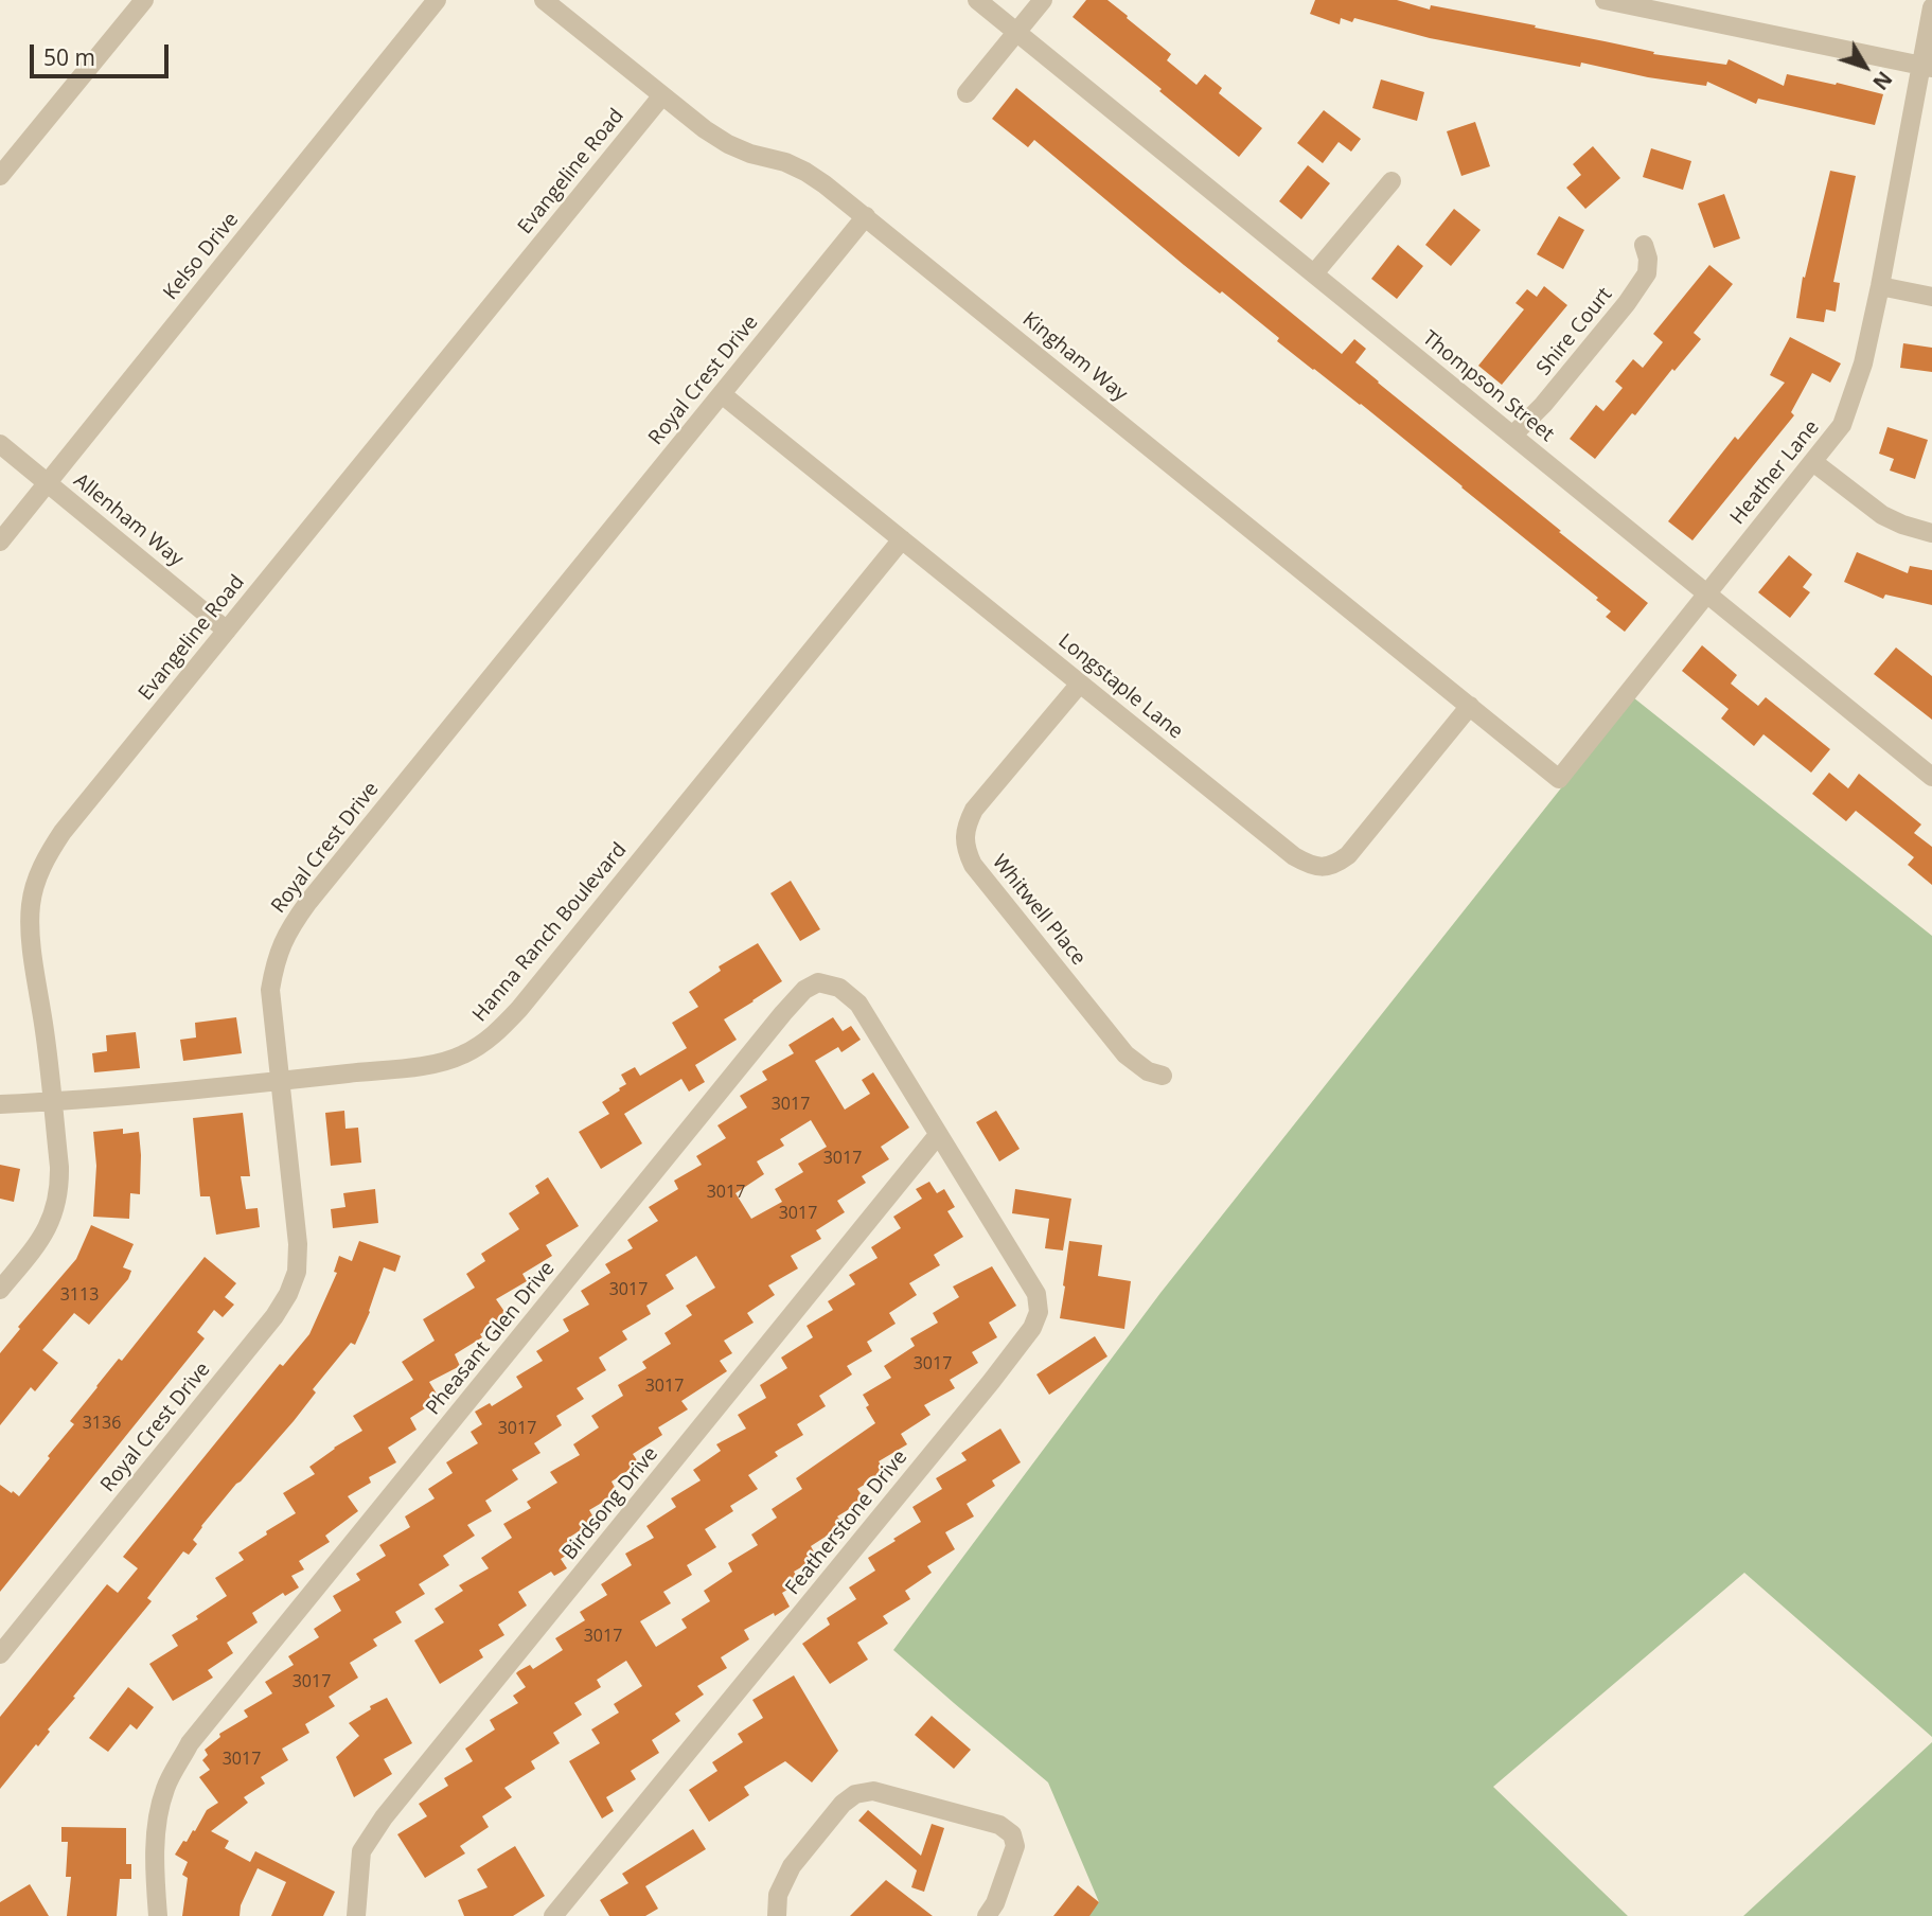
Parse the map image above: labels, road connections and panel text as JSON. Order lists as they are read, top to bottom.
{
  "streets": {
    "street": [
      "Evangeline Road",
      "Kelso Drive",
      "Shire Court",
      "Kingham Way",
      "Royal Crest Drive",
      "Thompson Street",
      "Heather Lane",
      "Allenham Way",
      "Longstaple Lane",
      "Whitwell Place",
      "Hanna Ranch Boulevard",
      "Pheasant Glen Drive",
      "Birdsong Drive",
      "Featherstone Drive"
    ]
  },
  "crossings": [
    ["Evangeline Road", "Kingham Way"],
    ["Evangeline Road", "Allenham Way"],
    ["Evangeline Road", "Hanna Ranch Boulevard"],
    ["Kelso Drive", "Allenham Way"],
    ["Shire Court", "Thompson Street"],
    ["Kingham Way", "Royal Crest Drive"],
    ["Kingham Way", "Heather Lane"],
    ["Kingham Way", "Longstaple Lane"],
    ["Royal Crest Drive", "Longstaple Lane"],
    ["Royal Crest Drive", "Hanna Ranch Boulevard"],
    ["Thompson Street", "Heather Lane"],
    ["Longstaple Lane", "Whitwell Place"],
    ["Longstaple Lane", "Hanna Ranch Boulevard"],
    ["Pheasant Glen Drive", "Birdsong Drive"],
    ["Pheasant Glen Drive", "Featherstone Drive"],
    ["Birdsong Drive", "Featherstone Drive"]
  ],
  "house_numbers": [
    "3017",
    "3017",
    "3017",
    "3017",
    "3017",
    "3113",
    "3017",
    "3017",
    "3136",
    "3017",
    "3017",
    "3017",
    "3017"
  ],
  "scale_bar": "50 m",
  "north": "bottom right"
}
